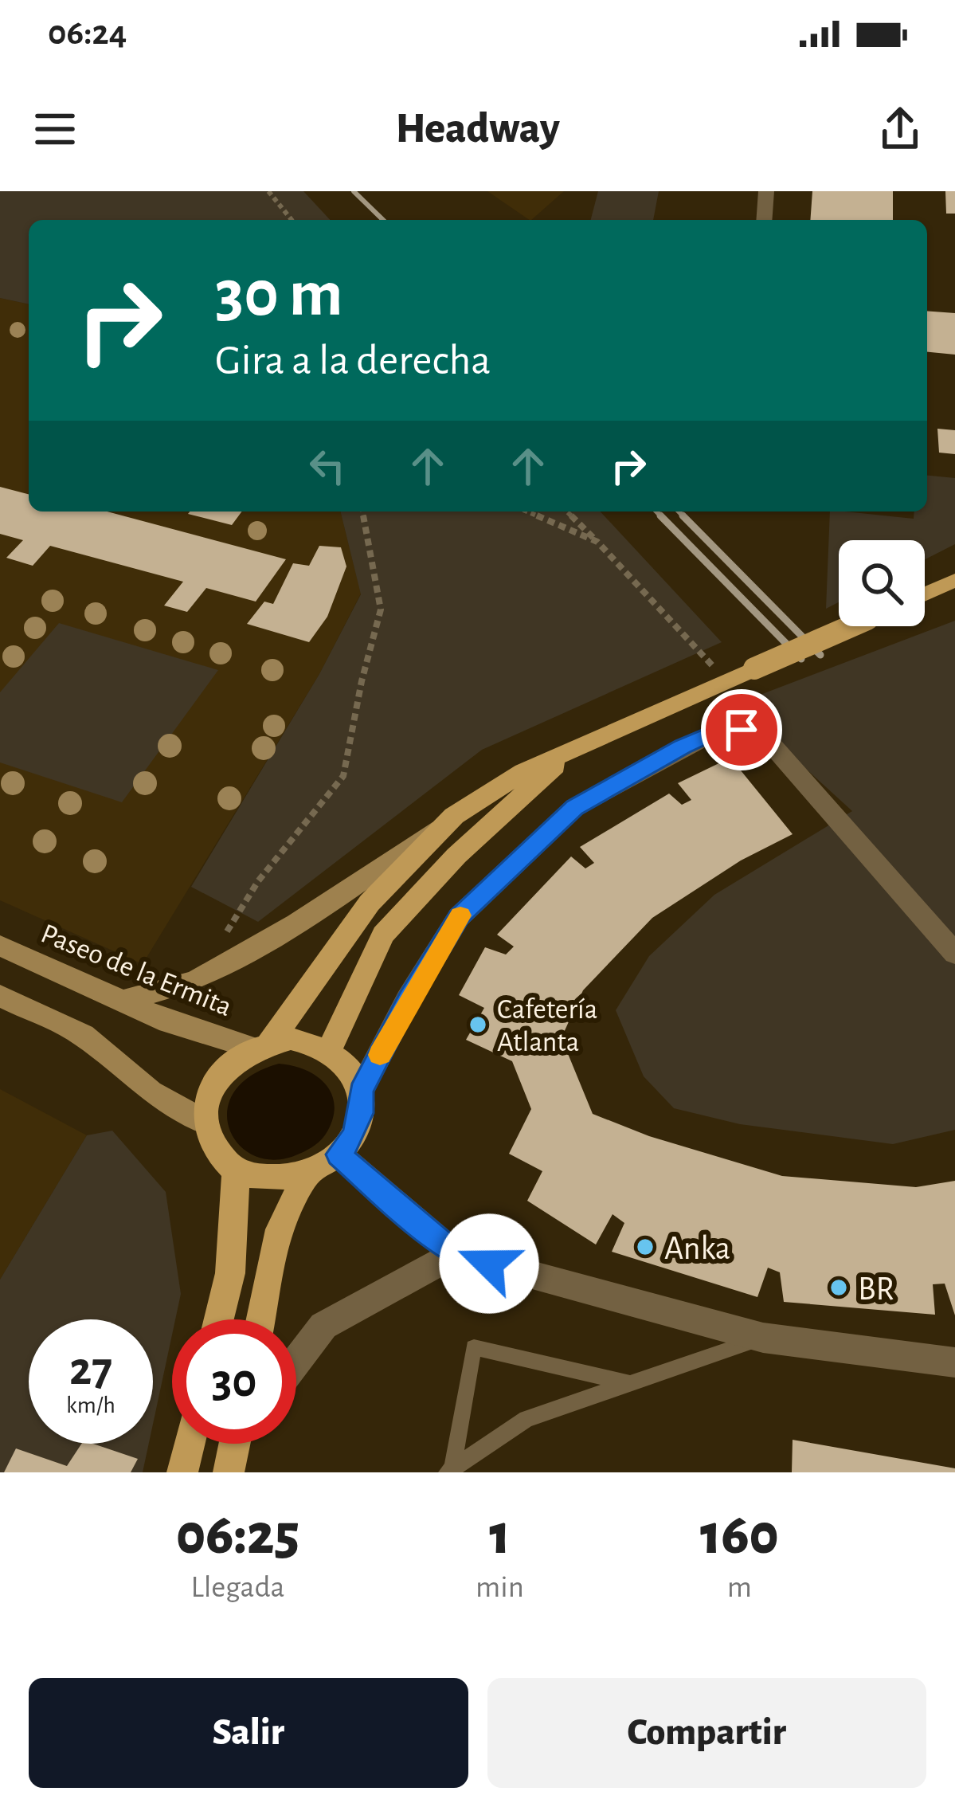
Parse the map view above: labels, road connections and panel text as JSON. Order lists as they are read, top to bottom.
{
  "streets": {
    "main road": ["Paseo de la Ermita"]
  },
  "places": ["Cafetería Atlanta", "Anka", "BR"],
  "page": {
    "status": "06:24",
    "header": "Headway",
    "turn": ["30 m", "Gira a la derecha"],
    "speed": "27 km/h",
    "limit": "30",
    "eta": [
      "06:25",
      "Llegada",
      "1",
      "min",
      "160",
      "m"
    ],
    "buttons": ["Salir", "Compartir"]
  }
}
